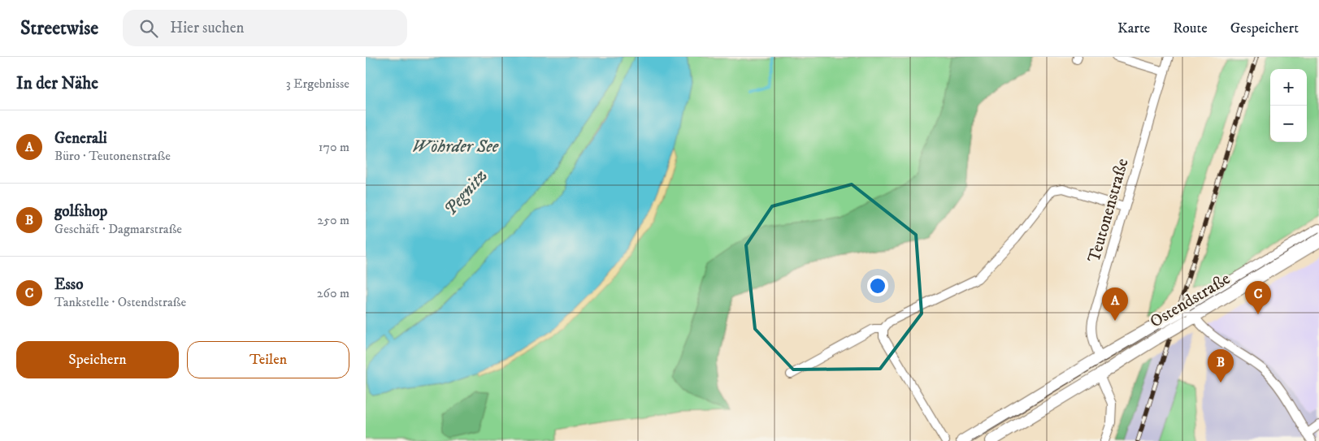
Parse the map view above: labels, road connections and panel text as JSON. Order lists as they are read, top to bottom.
{
  "streets": {
    "main road": ["Ostendstraße"],
    "street": ["Teutonenstraße"]
  },
  "crossings": [
    ["Teutonenstraße", "Ostendstraße"]
  ],
  "water": ["Wöhrder See", "Pegnitz"],
  "page": {
    "header": "Streetwise",
    "search": "Hier suchen",
    "nav": ["Karte", "Route", "Gespeichert"],
    "heading": ["In der Nähe", "3 Ergebnisse"],
    "map_buttons": ["+", "−"],
    "list": [
      {
        "mark": "A",
        "name": "Generali",
        "note": "Büro · Teutonenstraße",
        "value": "170 m"
      },
      {
        "mark": "B",
        "name": "golfshop",
        "note": "Geschäft · Dagmarstraße",
        "value": "250 m"
      },
      {
        "mark": "C",
        "name": "Esso",
        "note": "Tankstelle · Ostendstraße",
        "value": "260 m"
      }
    ],
    "pins": ["C", "A", "B"],
    "buttons": ["Speichern", "Teilen"]
  }
}
